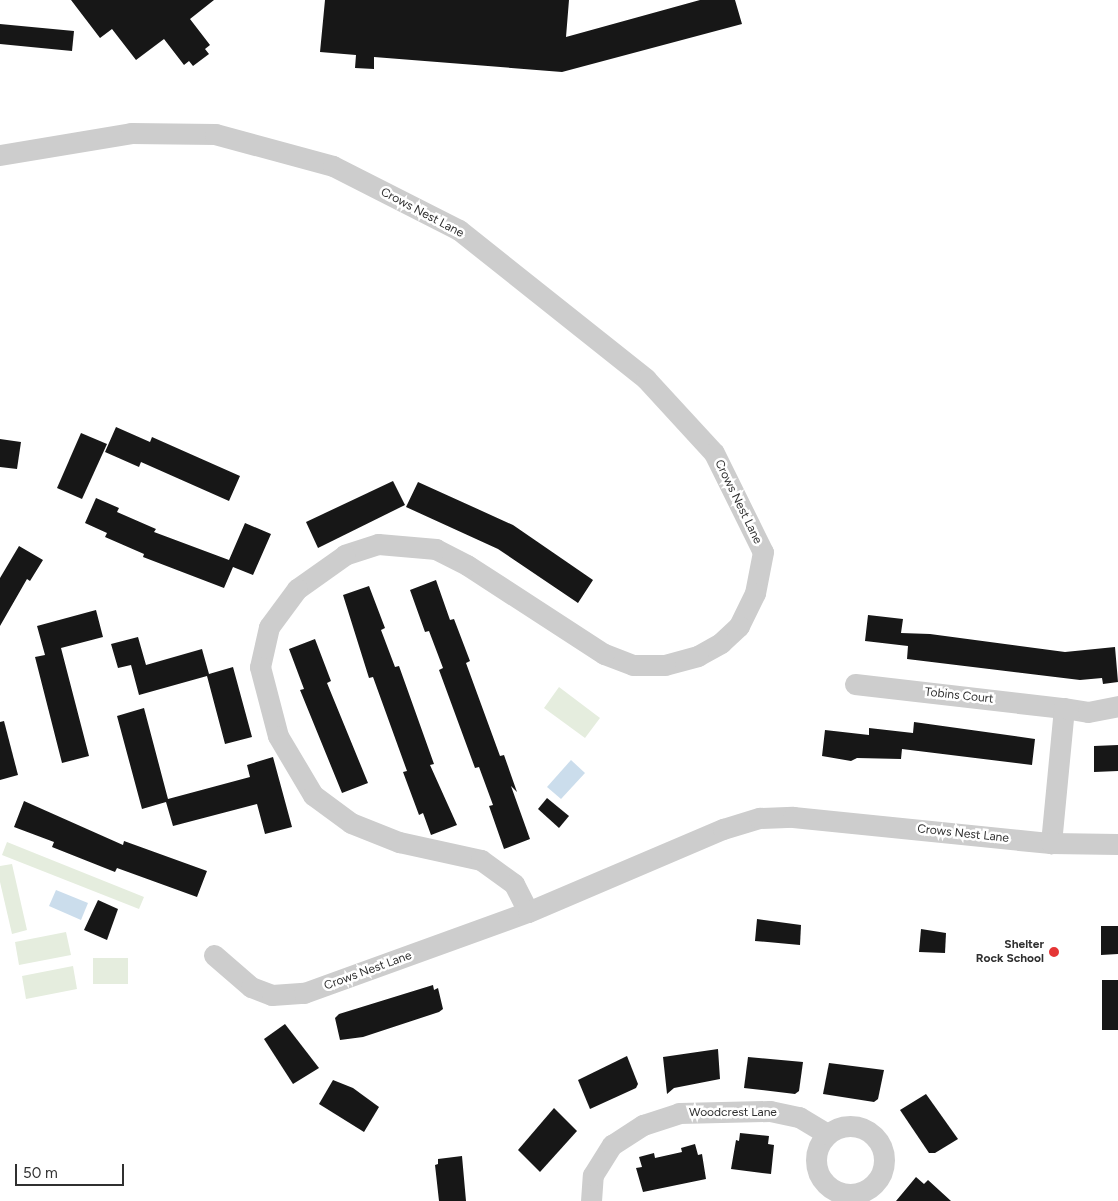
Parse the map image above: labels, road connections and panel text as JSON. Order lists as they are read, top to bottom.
{
  "streets": {
    "street": ["Crows Nest Lane", "Tobins Court", "Woodcrest Lane"]
  },
  "places": ["Shelter Rock School"],
  "scale_bar": "50 m"
}
